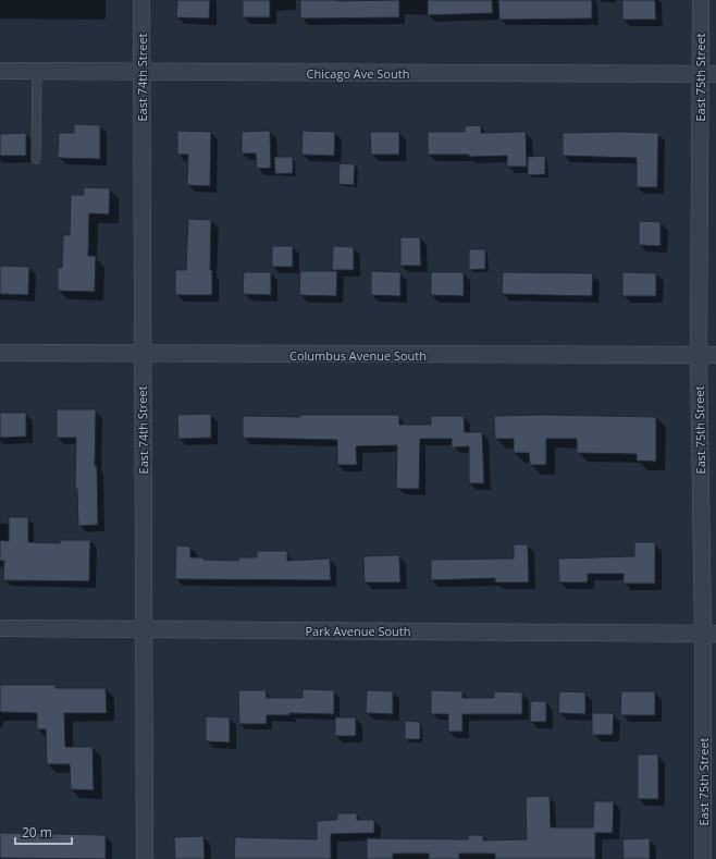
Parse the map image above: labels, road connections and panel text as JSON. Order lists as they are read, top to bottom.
{
  "streets": {
    "street": [
      "Chicago Ave South",
      "East 74th Street",
      "East 75th Street",
      "Columbus Avenue South",
      "Park Avenue South"
    ]
  },
  "crossings": [
    ["Chicago Ave South", "East 74th Street"],
    ["Chicago Ave South", "East 75th Street"],
    ["East 74th Street", "Columbus Avenue South"],
    ["East 74th Street", "Park Avenue South"],
    ["East 75th Street", "Columbus Avenue South"],
    ["East 75th Street", "Park Avenue South"]
  ],
  "scale_bar": "20 m"
}
